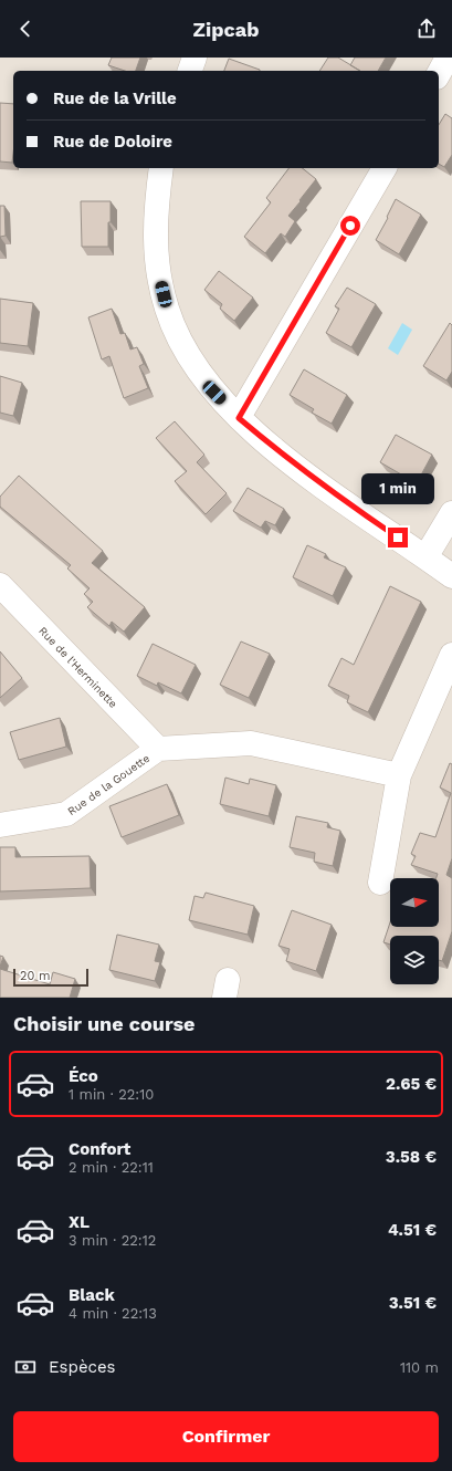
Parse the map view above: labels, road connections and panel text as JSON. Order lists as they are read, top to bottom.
{
  "streets": {
    "street": ["Rue de l'Herminette", "Rue de la Gouette"]
  },
  "crossings": [
    ["Rue de l'Herminette", "Rue de la Gouette"]
  ],
  "scale_bar": "20 m",
  "north": "right",
  "page": {
    "header": "Zipcab",
    "banner": ["Rue de la Vrille", "Rue de Doloire"],
    "bubble": "1 min",
    "scale": "20 m",
    "heading": "Choisir une course",
    "list": [
      {
        "name": "Éco",
        "note": "1 min · 22:10",
        "value": "2.65 €"
      },
      {
        "name": "Confort",
        "note": "2 min · 22:11",
        "value": "3.58 €"
      },
      {
        "name": "XL",
        "note": "3 min · 22:12",
        "value": "4.51 €"
      },
      {
        "name": "Black",
        "note": "4 min · 22:13",
        "value": "3.51 €"
      }
    ],
    "pay": ["Espèces", "110 m"],
    "buttons": "Confirmer"
  }
}
